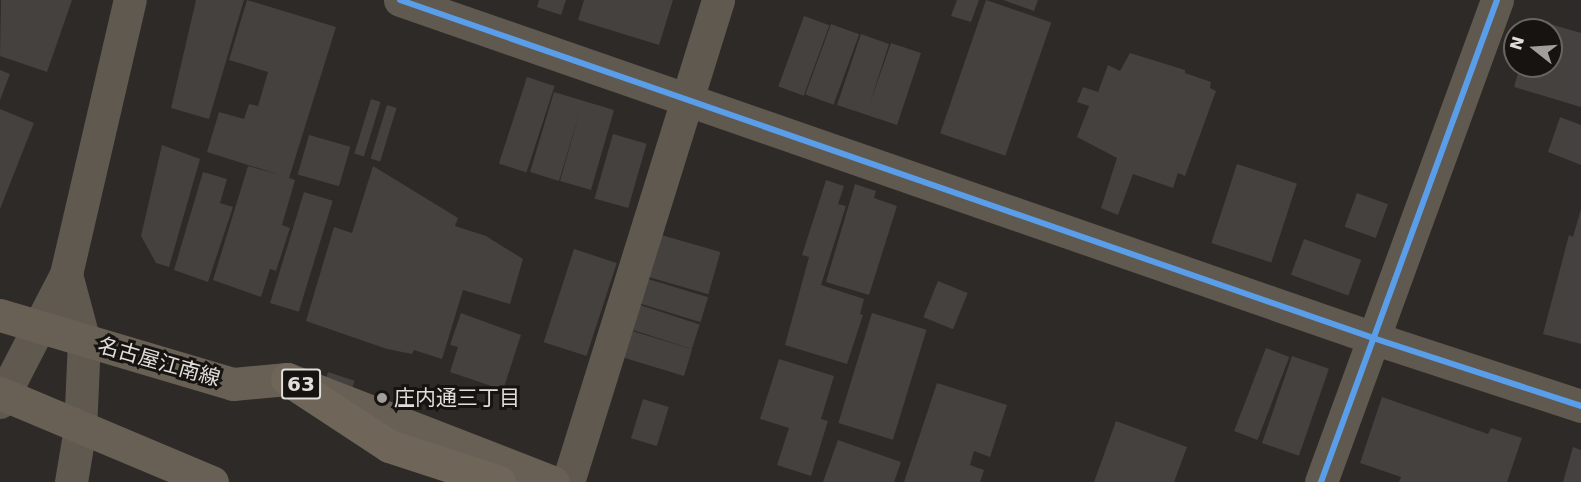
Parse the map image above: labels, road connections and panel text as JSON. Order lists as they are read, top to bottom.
{
  "streets": {
    "main road": ["名古屋江南線", "63"]
  },
  "places": ["庄内通三丁目"],
  "north": "left"
}
